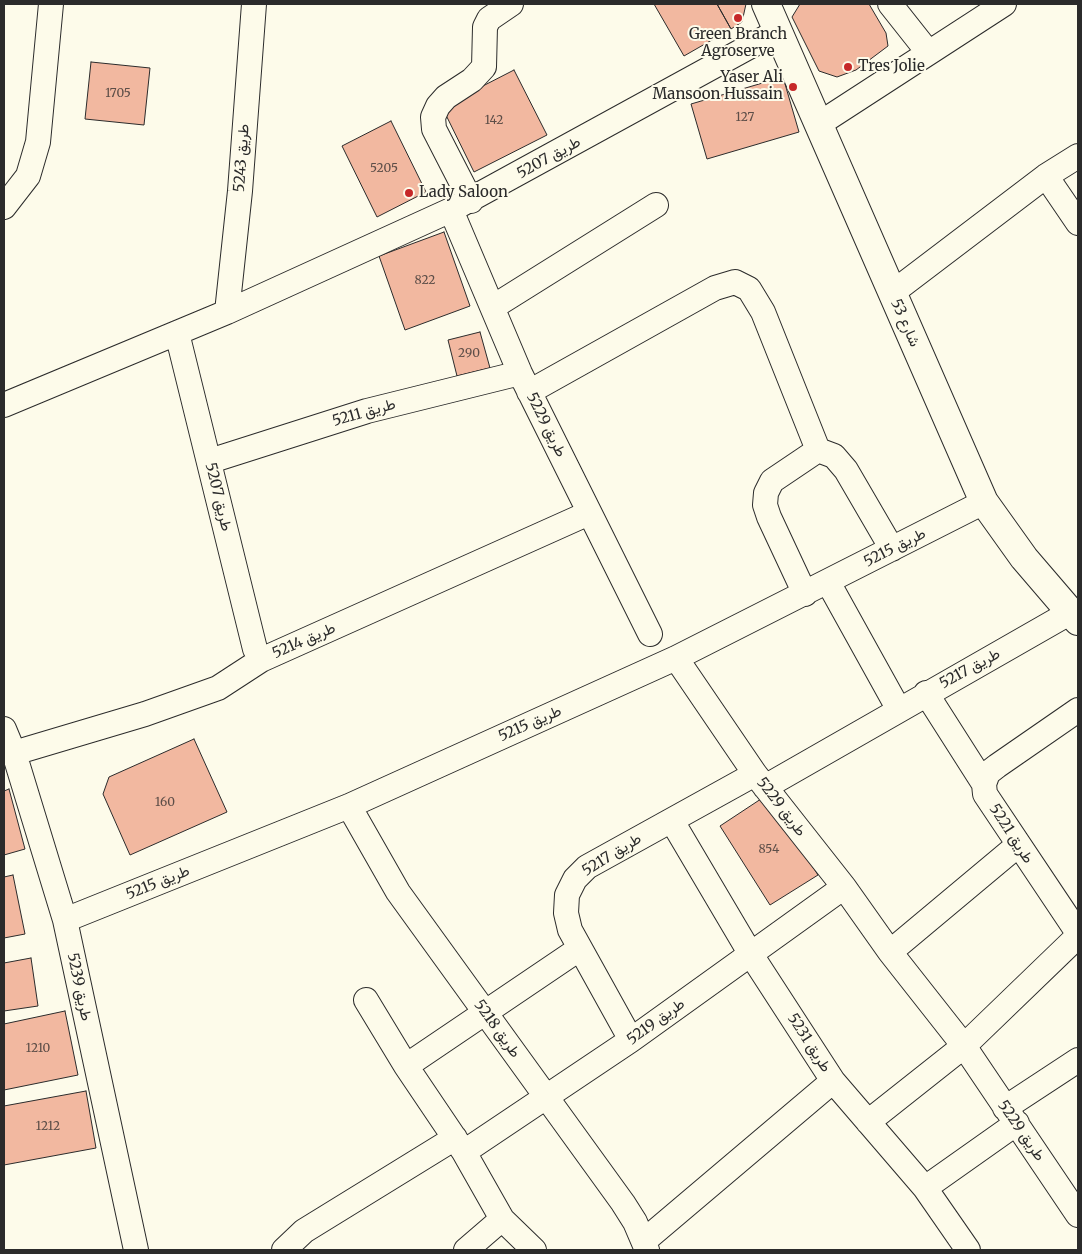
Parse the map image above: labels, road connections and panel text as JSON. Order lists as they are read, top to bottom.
{
  "streets": {
    "street": [
      "طريق 5243",
      "طريق 5207",
      "شارع 53",
      "طريق 5211",
      "طريق 5229",
      "طريق 5215",
      "طريق 5214",
      "طريق 5217",
      "طريق 5221",
      "طريق 5239",
      "طريق 5219",
      "طريق 5218",
      "طريق 5231"
    ]
  },
  "crossings": [
    ["طريق 5243", "طريق 5207"],
    ["طريق 5207", "شارع 53"],
    ["طريق 5207", "طريق 5211"],
    ["طريق 5207", "طريق 5229"],
    ["طريق 5207", "طريق 5214"],
    ["شارع 53", "طريق 5215"],
    ["شارع 53", "طريق 5217"],
    ["طريق 5211", "طريق 5229"],
    ["طريق 5229", "طريق 5215"],
    ["طريق 5229", "طريق 5214"],
    ["طريق 5229", "طريق 5217"],
    ["طريق 5229", "طريق 5219"],
    ["طريق 5215", "طريق 5239"],
    ["طريق 5215", "طريق 5218"],
    ["طريق 5214", "طريق 5239"],
    ["طريق 5217", "طريق 5221"],
    ["طريق 5217", "طريق 5219"],
    ["طريق 5217", "طريق 5231"],
    ["طريق 5219", "طريق 5218"],
    ["طريق 5219", "طريق 5231"]
  ],
  "places": [
    "Green Branch Agroserve",
    "Tres Jolie",
    "Yaser Ali Mansoon Hussain",
    "Lady Saloon"
  ],
  "house_numbers": [
    "1705",
    "127",
    "142",
    "5205",
    "822",
    "290",
    "160",
    "854",
    "1210",
    "1212"
  ]
}
